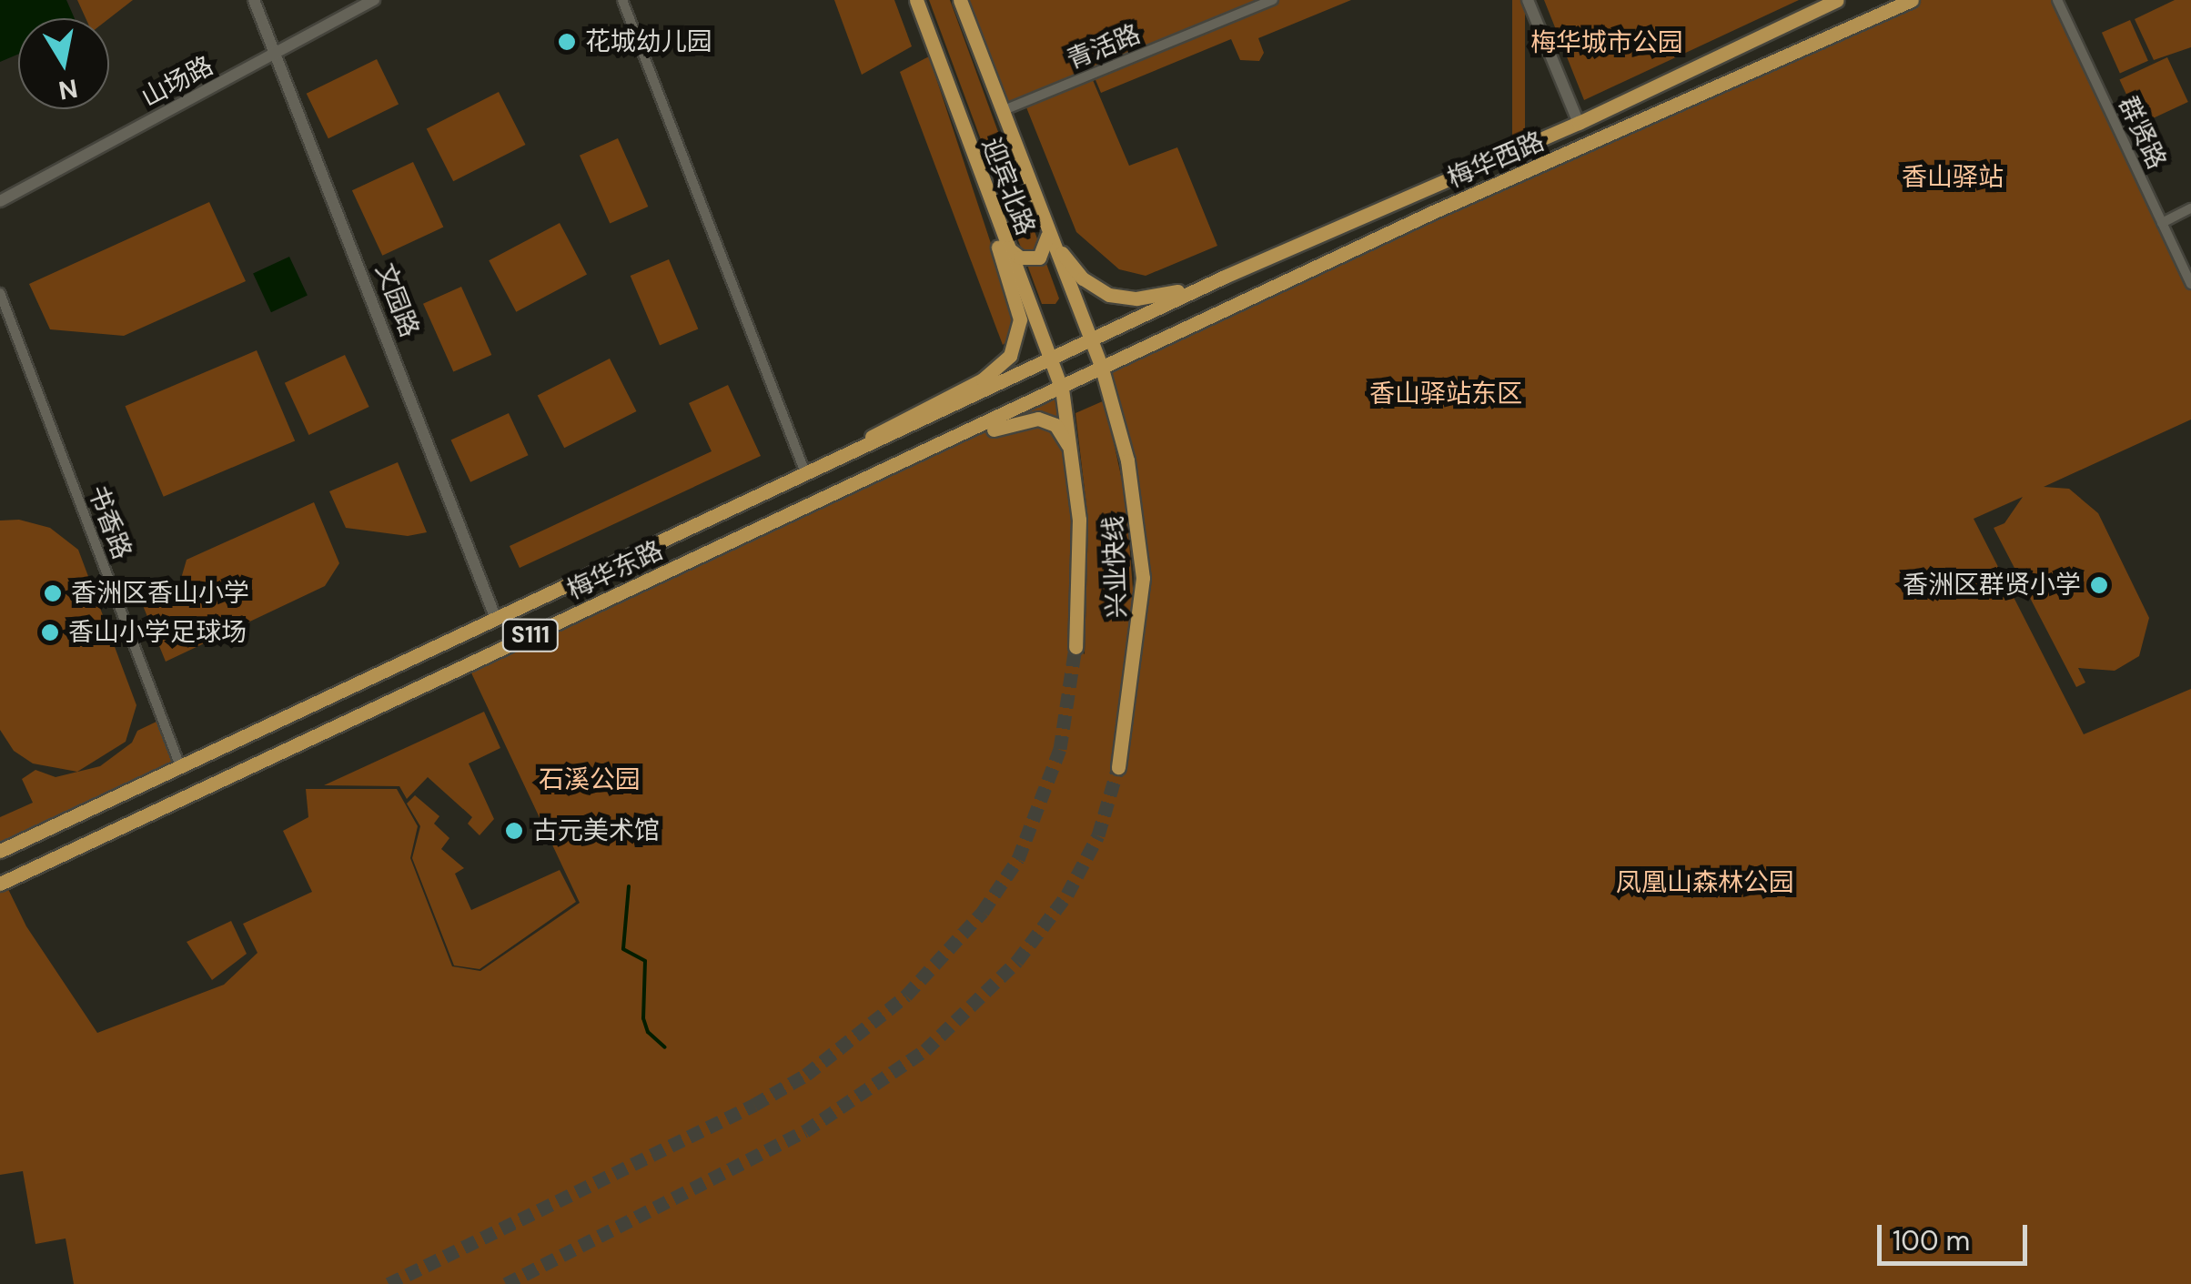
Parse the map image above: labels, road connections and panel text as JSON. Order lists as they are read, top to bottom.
{
  "streets": {
    "main road": [
      "梅华西路",
      "迎宾北路",
      "兴业快线",
      "梅华东路",
      "S111"
    ],
    "street": [
      "青活路",
      "山场路",
      "群贤路",
      "文园路",
      "书香路"
    ]
  },
  "crossings": [
    ["青活路", "迎宾北路"],
    ["山场路", "文园路"],
    ["梅华西路", "迎宾北路"],
    ["梅华西路", "兴业快线"],
    ["梅华西路", "梅华东路"],
    ["迎宾北路", "兴业快线"],
    ["迎宾北路", "梅华东路"],
    ["文园路", "梅华东路"],
    ["书香路", "梅华东路"],
    ["兴业快线", "梅华东路"]
  ],
  "parks": [
    "梅华城市公园",
    "香山驿站",
    "香山驿站东区",
    "石溪公园",
    "凤凰山森林公园"
  ],
  "places": [
    "花城幼儿园",
    "香洲区群贤小学",
    "香洲区香山小学",
    "香山小学足球场",
    "古元美术馆"
  ],
  "scale_bar": "100 m",
  "north": "bottom"
}
